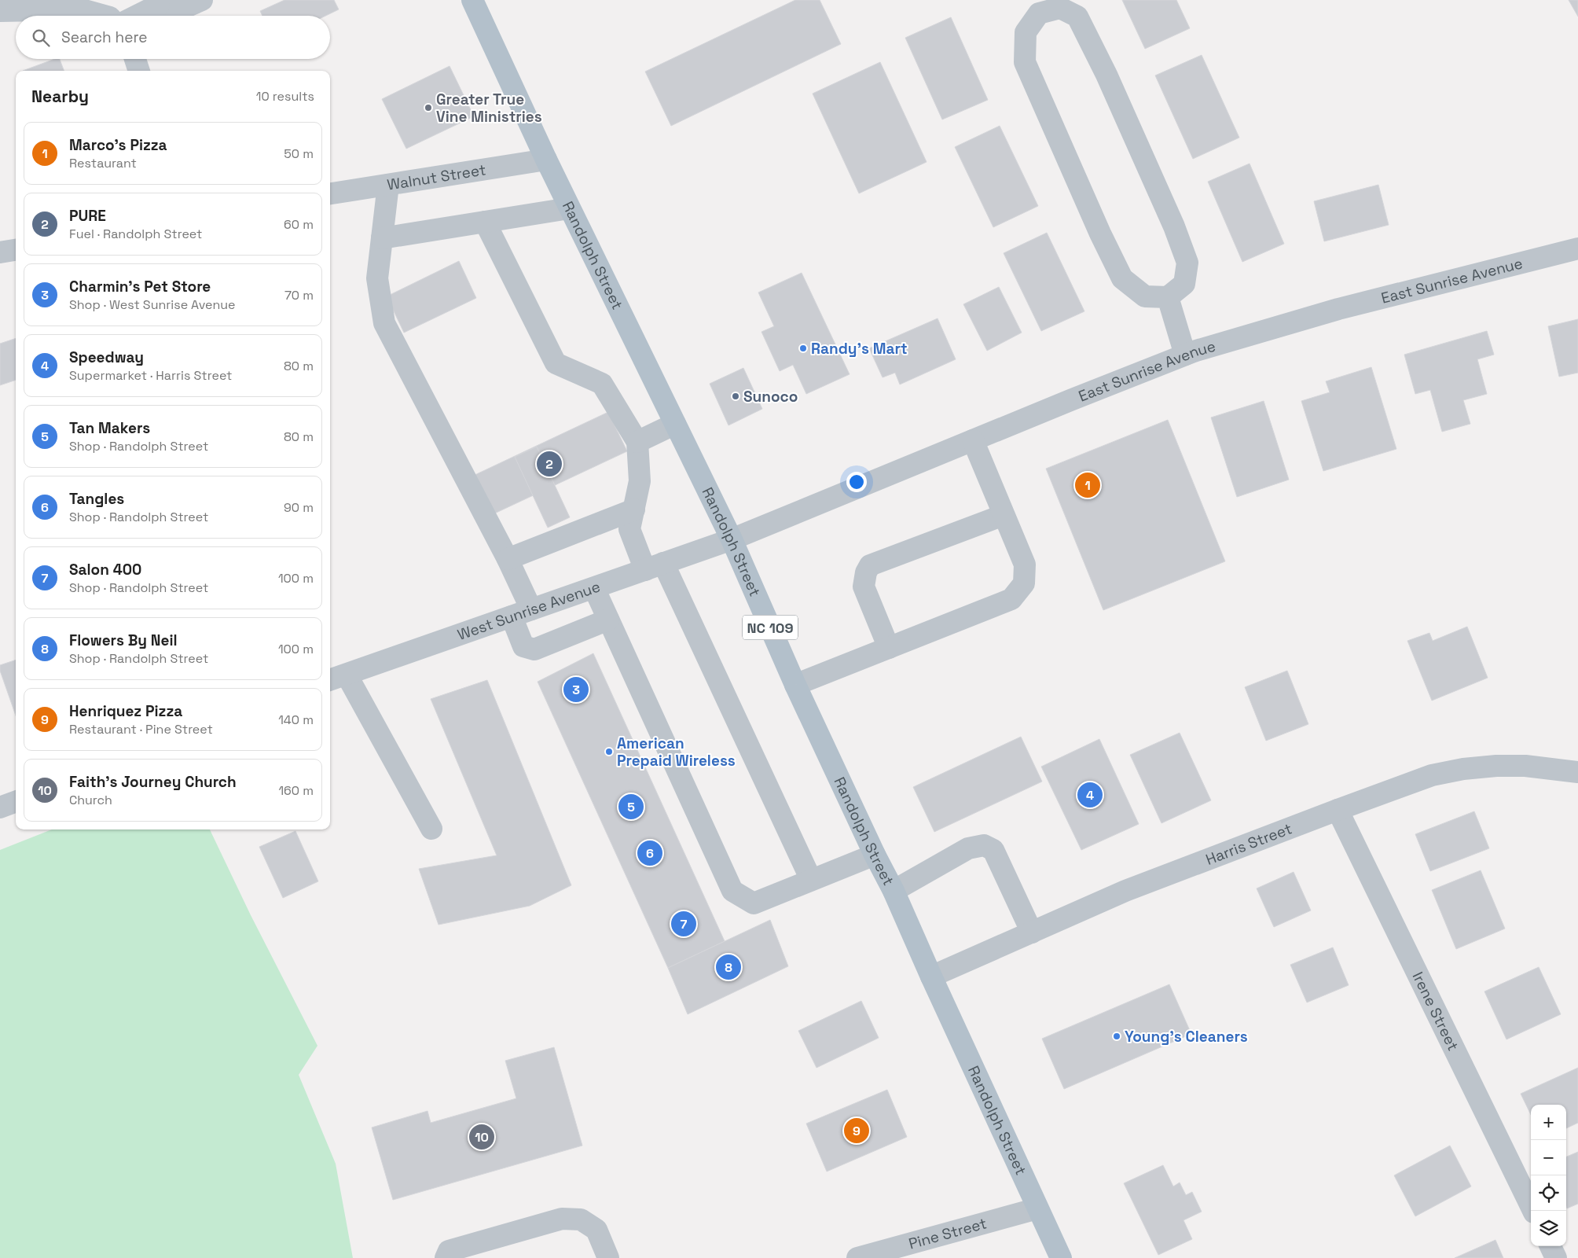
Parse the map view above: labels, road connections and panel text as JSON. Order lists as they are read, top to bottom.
{
  "streets": {
    "main road": ["Randolph Street", "NC 109"],
    "street": [
      "Walnut Street",
      "East Sunrise Avenue",
      "West Sunrise Avenue",
      "Harris Street",
      "Irene Street",
      "Pine Street"
    ]
  },
  "crossings": [
    ["Walnut Street", "Randolph Street"],
    ["Randolph Street", "East Sunrise Avenue"],
    ["Randolph Street", "West Sunrise Avenue"],
    ["Randolph Street", "Harris Street"],
    ["Randolph Street", "Pine Street"],
    ["East Sunrise Avenue", "West Sunrise Avenue"],
    ["Harris Street", "Irene Street"]
  ],
  "places": [
    "Greater True Vine Ministries",
    "Randy's Mart",
    "Sunoco",
    "American Prepaid Wireless",
    "Young's Cleaners"
  ],
  "page": {
    "search": "Search here",
    "heading": ["Nearby", "10 results"],
    "list": [
      {
        "mark": "1",
        "name": "Marco's Pizza",
        "note": "Restaurant",
        "value": "50 m"
      },
      {
        "mark": "2",
        "name": "PURE",
        "note": "Fuel · Randolph Street",
        "value": "60 m"
      },
      {
        "mark": "3",
        "name": "Charmin's Pet Store",
        "note": "Shop · West Sunrise Avenue",
        "value": "70 m"
      },
      {
        "mark": "4",
        "name": "Speedway",
        "note": "Supermarket · Harris Street",
        "value": "80 m"
      },
      {
        "mark": "5",
        "name": "Tan Makers",
        "note": "Shop · Randolph Street",
        "value": "80 m"
      },
      {
        "mark": "6",
        "name": "Tangles",
        "note": "Shop · Randolph Street",
        "value": "90 m"
      },
      {
        "mark": "7",
        "name": "Salon 400",
        "note": "Shop · Randolph Street",
        "value": "100 m"
      },
      {
        "mark": "8",
        "name": "Flowers By Neil",
        "note": "Shop · Randolph Street",
        "value": "100 m"
      },
      {
        "mark": "9",
        "name": "Henriquez Pizza",
        "note": "Restaurant · Pine Street",
        "value": "140 m"
      },
      {
        "mark": "10",
        "name": "Faith's Journey Church",
        "note": "Church",
        "value": "160 m"
      }
    ],
    "pins": [
      "2",
      "1",
      "3",
      "4",
      "5",
      "6",
      "7",
      "8",
      "9",
      "10"
    ],
    "map_buttons": ["+", "−"]
  }
}
